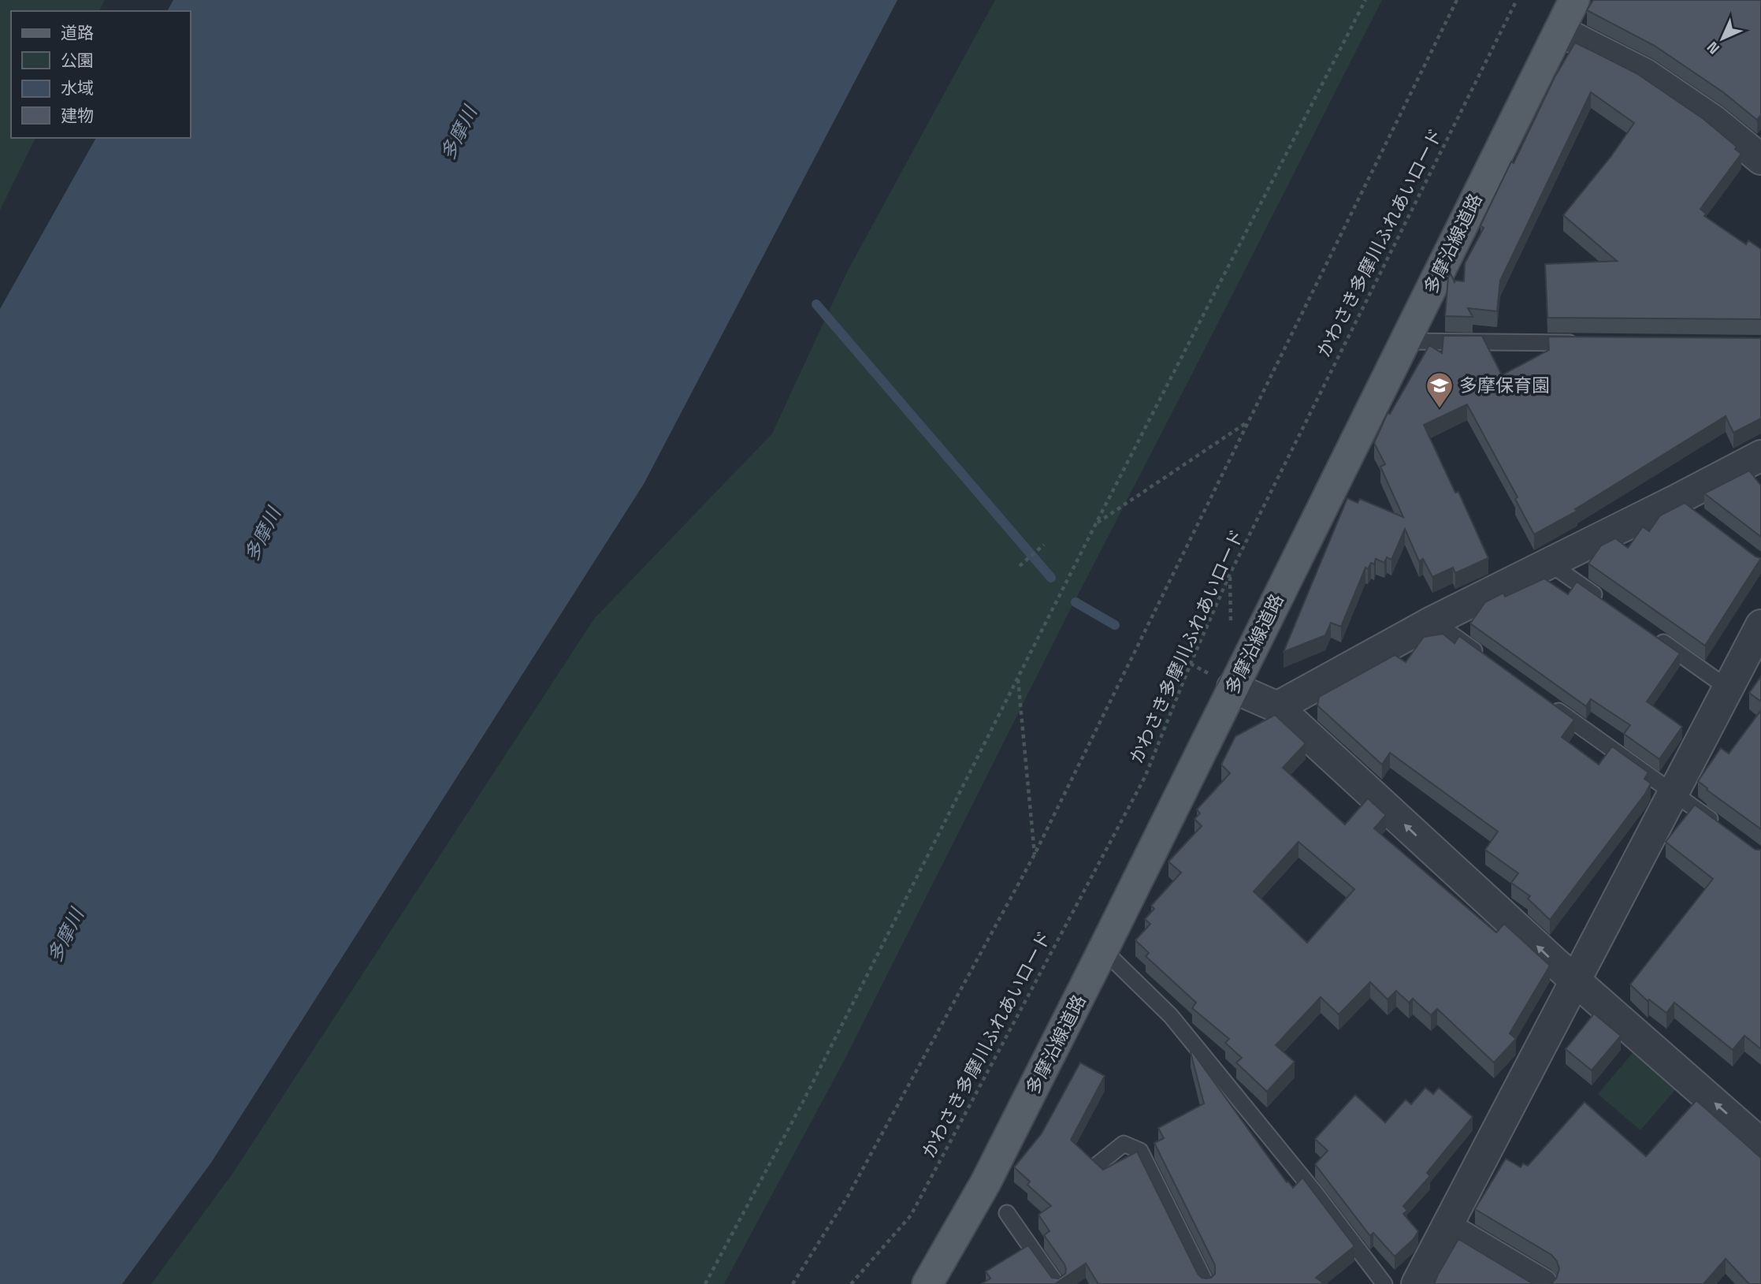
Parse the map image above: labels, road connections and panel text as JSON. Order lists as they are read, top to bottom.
{
  "streets": {
    "main road": ["多摩沿線道路"],
    "path": ["かわさき多摩川ふれあいロード"]
  },
  "water": ["多摩川"],
  "places": {
    "school or university": ["多摩保育園"]
  },
  "legend": [
    "道路",
    "公園",
    "水域",
    "建物"
  ],
  "north": "bottom left"
}
